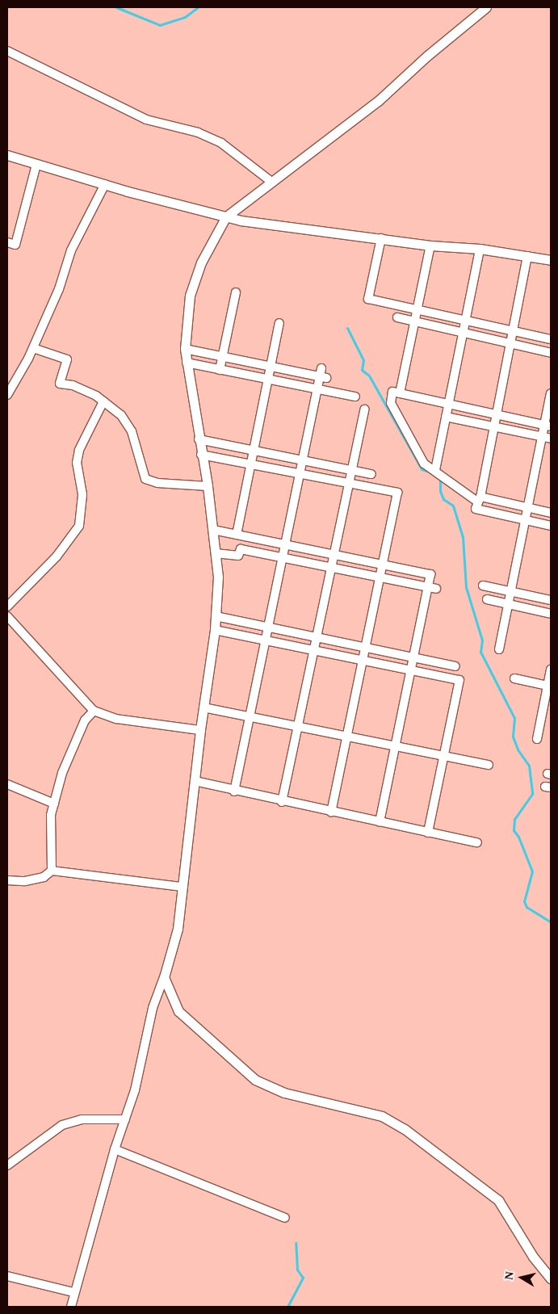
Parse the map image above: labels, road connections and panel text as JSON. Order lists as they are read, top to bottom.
{
  "north": "left"
}
